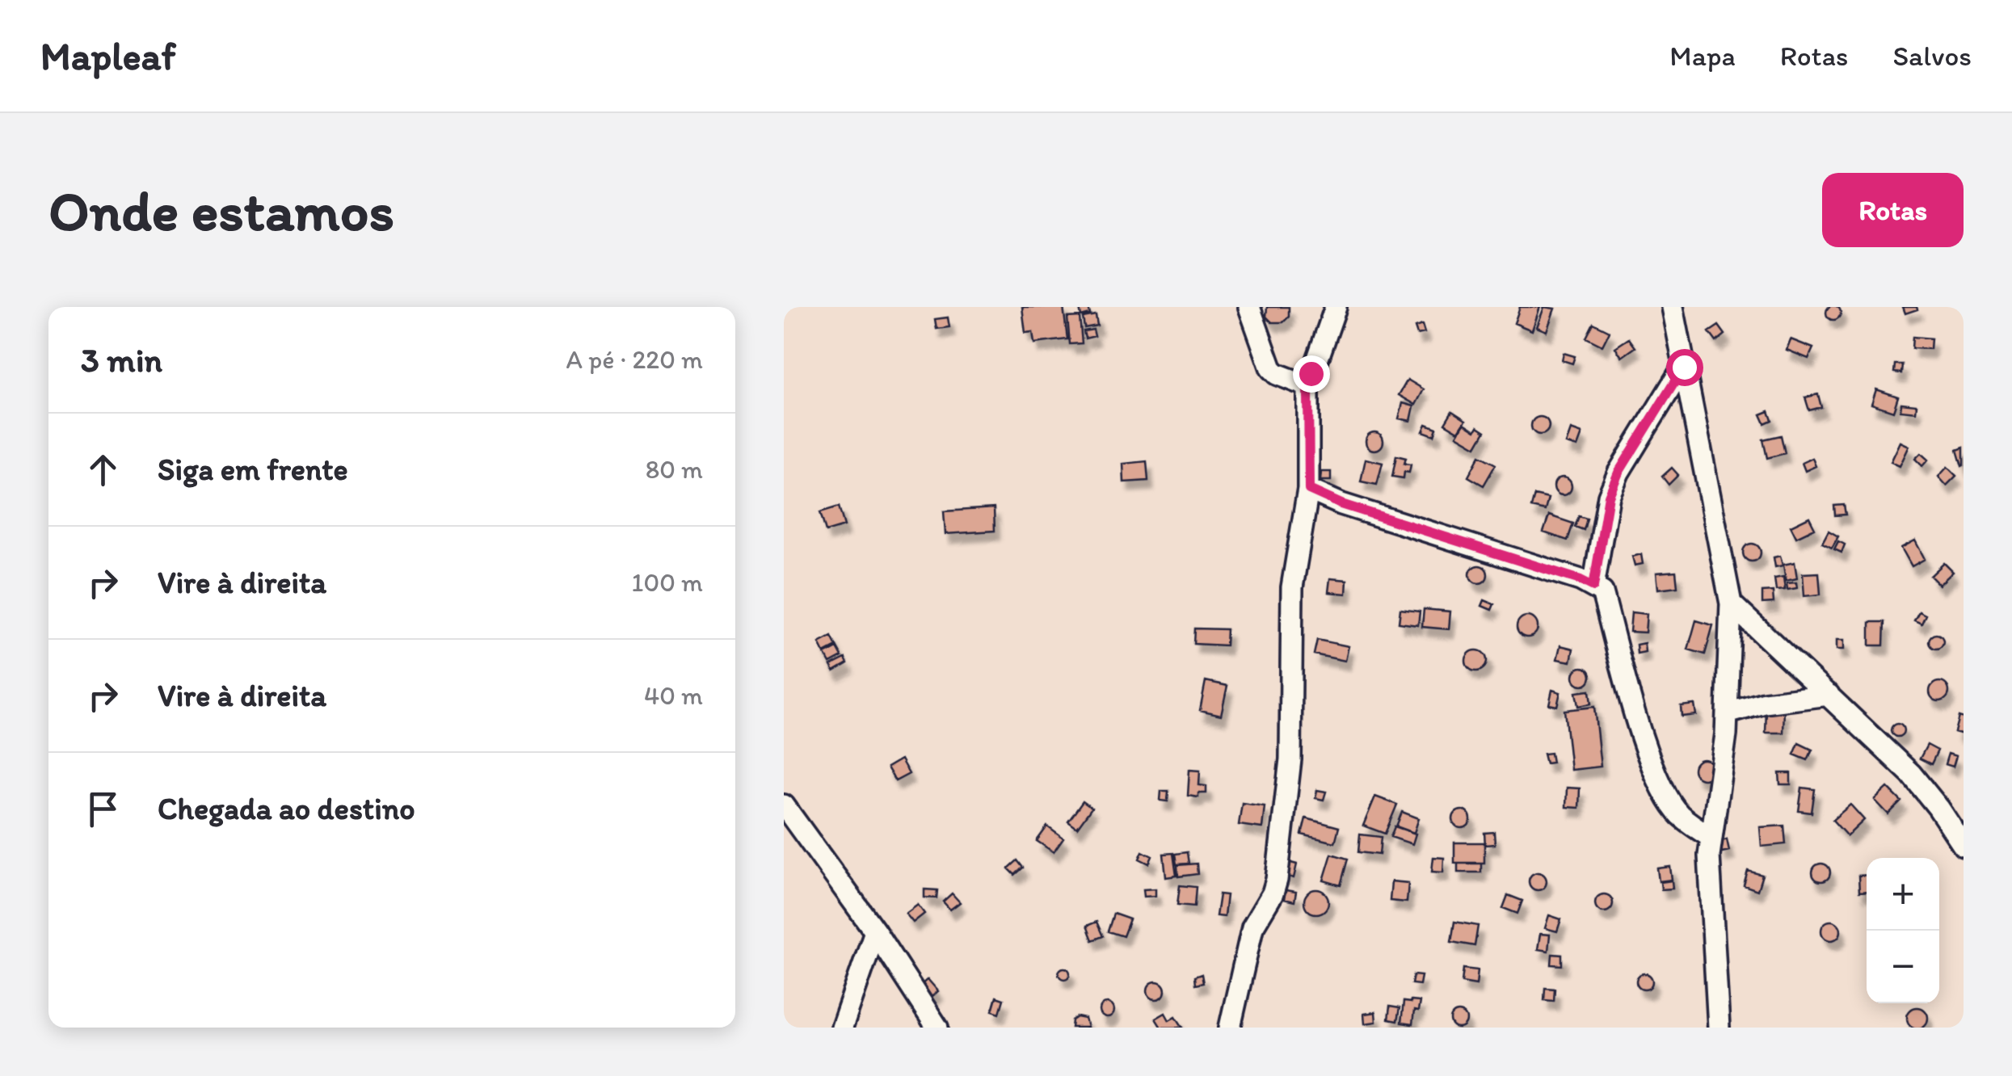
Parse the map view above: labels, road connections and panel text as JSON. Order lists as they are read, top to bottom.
{
  "page": {
    "header": "Mapleaf",
    "nav": ["Mapa", "Rotas", "Salvos"],
    "buttons": "Rotas",
    "title": "Onde estamos",
    "heading": ["3 min", "A pé · 220 m"],
    "list": [
      ["Siga em frente", "80 m"],
      ["Vire à direita", "100 m"],
      ["Vire à direita", "40 m"],
      "Chegada ao destino"
    ],
    "map_buttons": ["+", "−"]
  }
}
